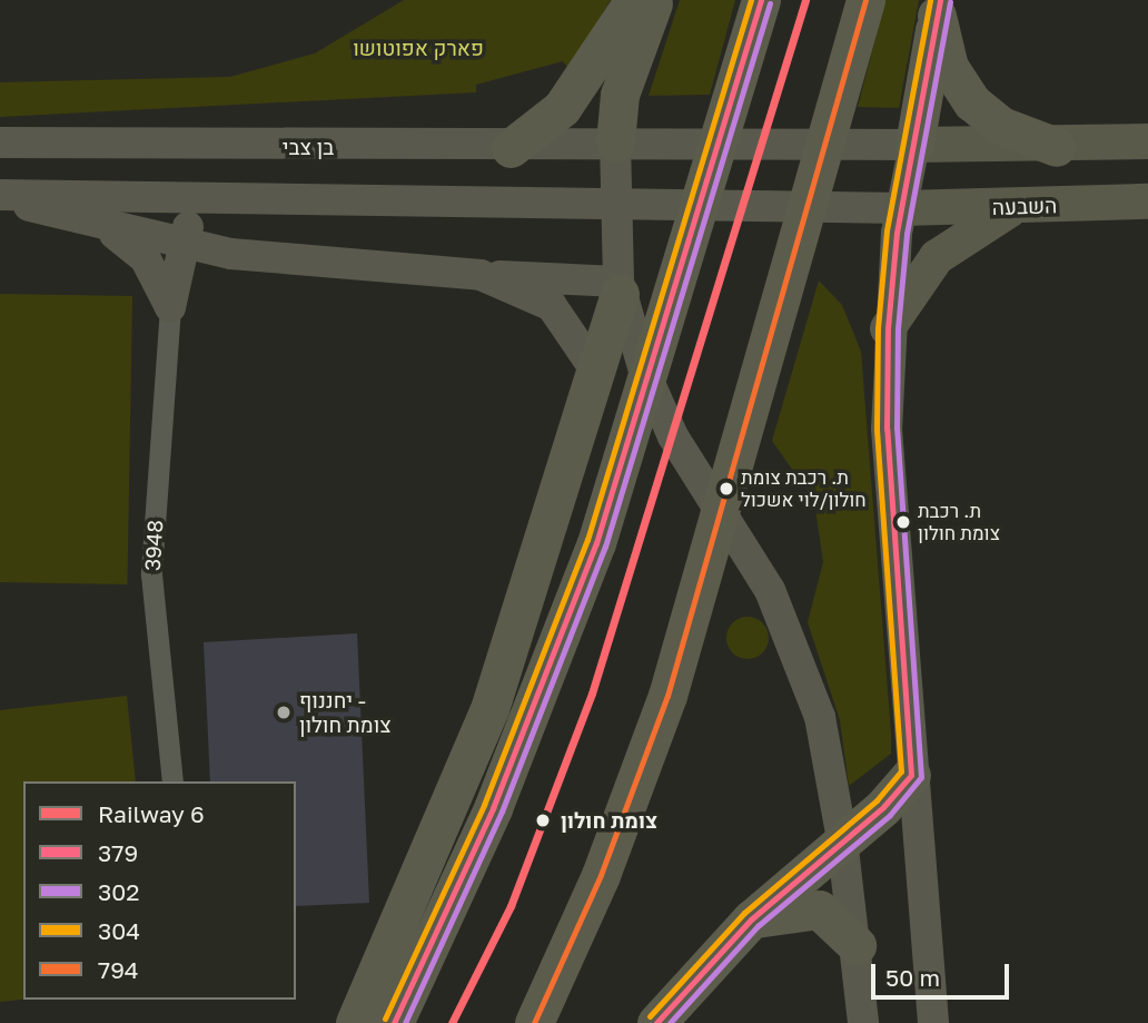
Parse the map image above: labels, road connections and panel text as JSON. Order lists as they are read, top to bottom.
{
  "streets": {
    "highway": ["השבעה"],
    "main road": ["בן צבי"],
    "street": ["3948"]
  },
  "parks": ["פארק אפוטושו"],
  "places": [
    "ת. רכבת צומת חולון/לוי אשכול",
    "ת. רכבת צומת חולון",
    "יחננוף - צומת חולון",
    "צומת חולון"
  ],
  "lines": [
    "rail line 6",
    "transit line 379",
    "transit line 304",
    "transit line 794",
    "transit line 302"
  ],
  "legend": [
    "Railway 6",
    "379",
    "302",
    "304",
    "794"
  ],
  "scale_bar": "50 m"
}
